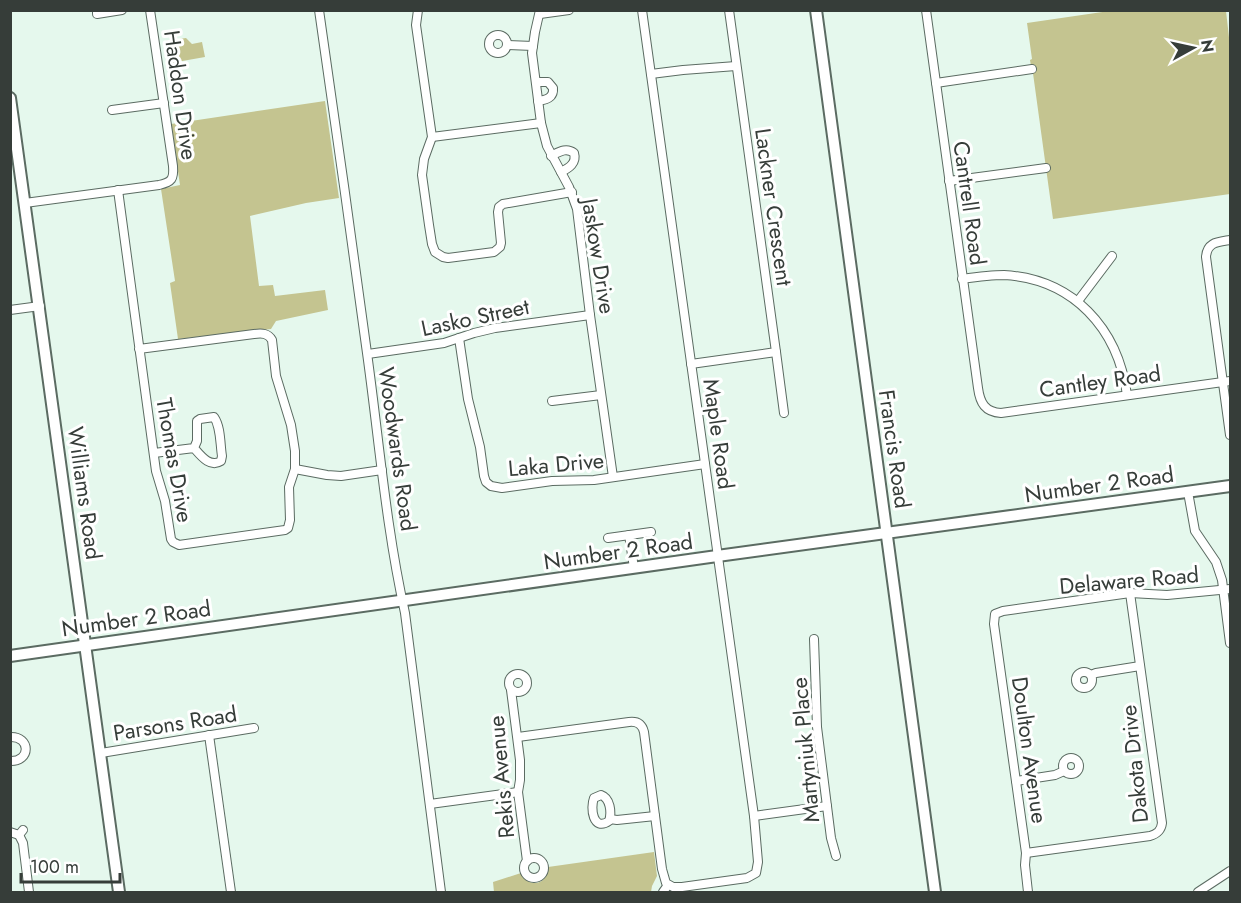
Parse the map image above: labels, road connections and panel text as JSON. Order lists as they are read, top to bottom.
{
  "streets": {
    "street": [
      "Haddon Drive",
      "Cantrell Road",
      "Lackner Crescent",
      "Jaskow Drive",
      "Lasko Street",
      "Cantley Road",
      "Maple Road",
      "Woodwards Road",
      "Francis Road",
      "Thomas Drive",
      "Laka Drive",
      "Number 2 Road",
      "Williams Road",
      "Delaware Road",
      "Parsons Road",
      "Martyniuk Place",
      "Doulton Avenue",
      "Dakota Drive",
      "Rekis Avenue"
    ]
  },
  "crossings": [
    ["Haddon Drive", "Thomas Drive"],
    ["Haddon Drive", "Williams Road"],
    ["Cantrell Road", "Cantley Road"],
    ["Jaskow Drive", "Lasko Street"],
    ["Jaskow Drive", "Laka Drive"],
    ["Lasko Street", "Woodwards Road"],
    ["Lasko Street", "Laka Drive"],
    ["Maple Road", "Laka Drive"],
    ["Maple Road", "Number 2 Road"],
    ["Woodwards Road", "Number 2 Road"],
    ["Francis Road", "Number 2 Road"],
    ["Number 2 Road", "Williams Road"],
    ["Williams Road", "Parsons Road"],
    ["Delaware Road", "Doulton Avenue"],
    ["Delaware Road", "Dakota Drive"],
    ["Doulton Avenue", "Dakota Drive"]
  ],
  "scale_bar": "100 m",
  "north": "right"
}
